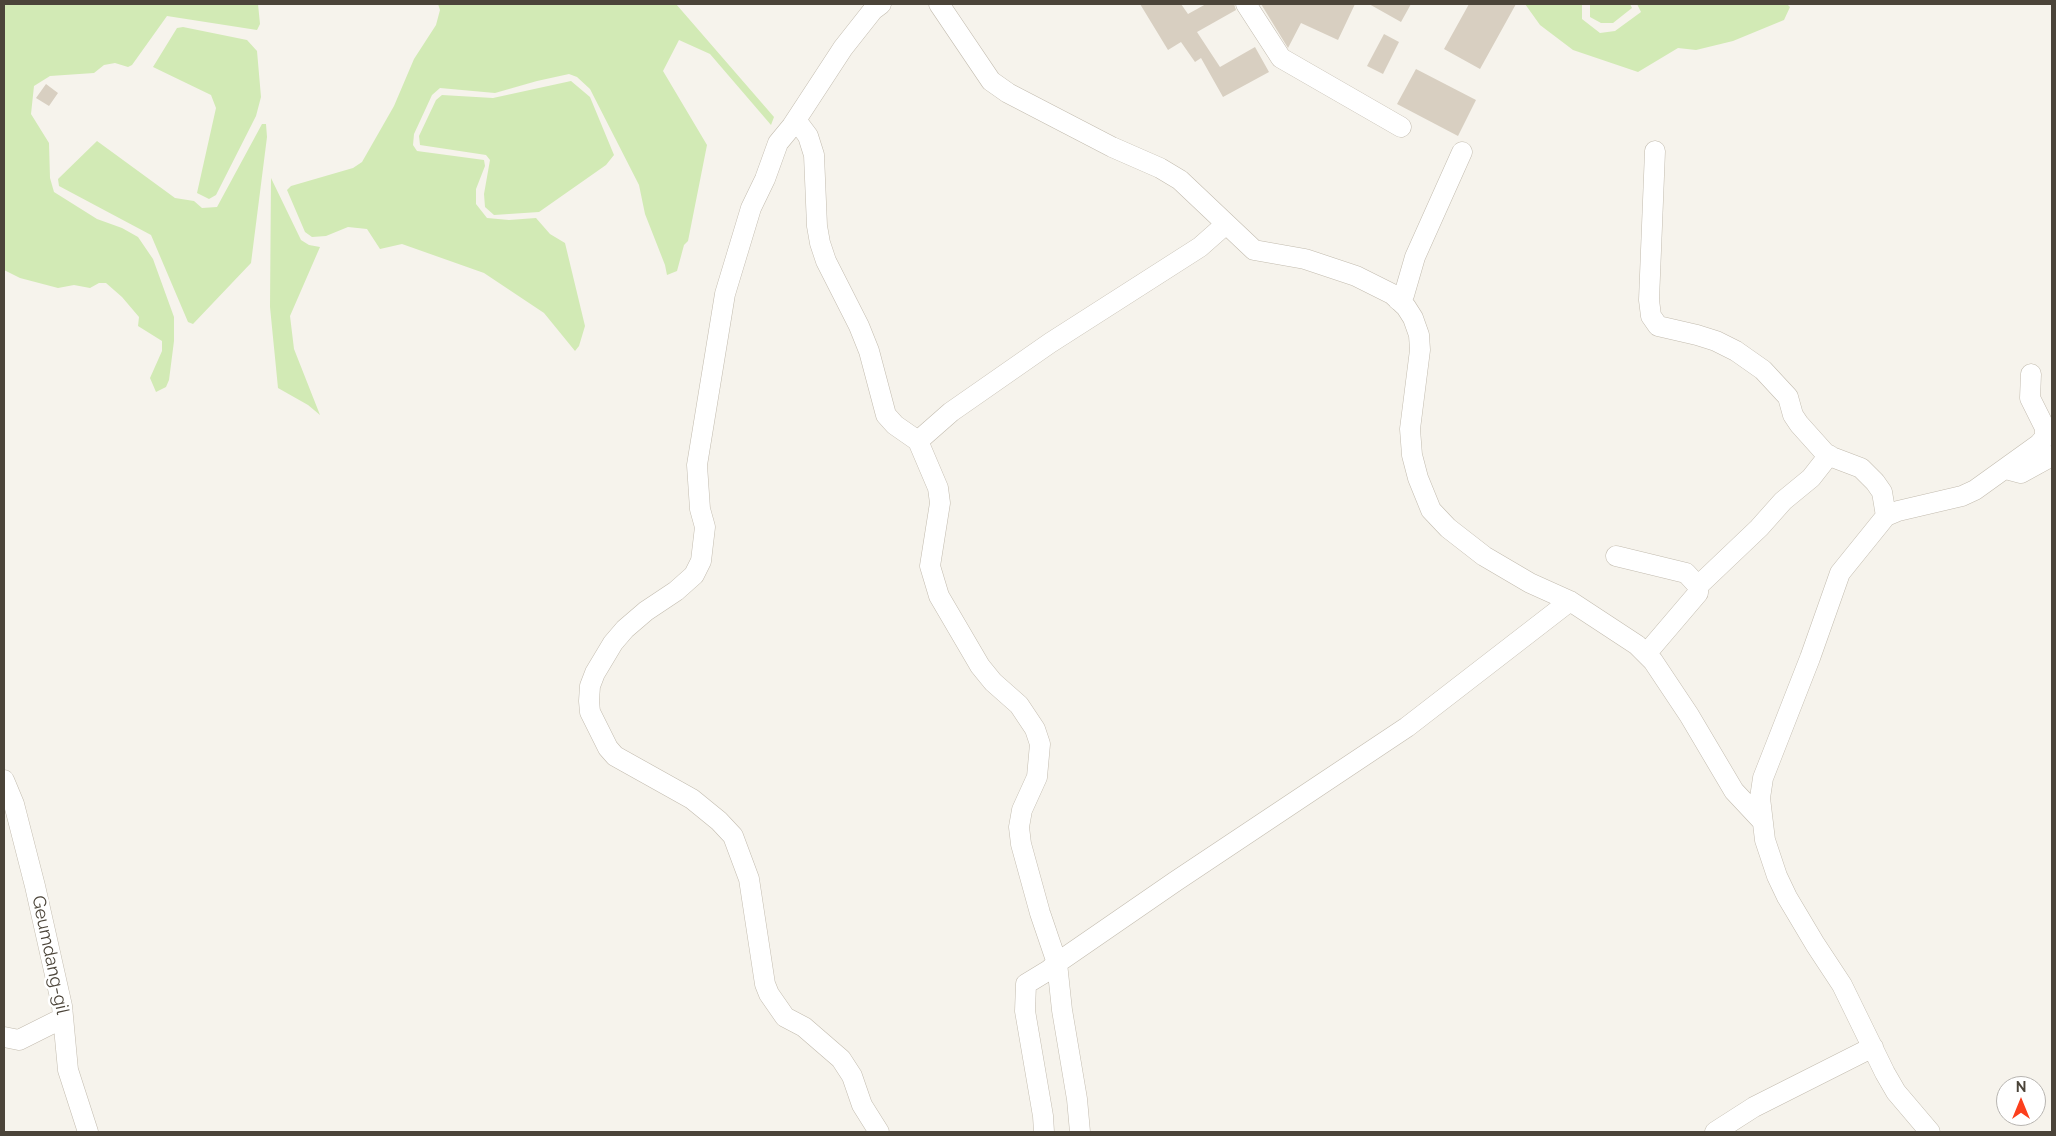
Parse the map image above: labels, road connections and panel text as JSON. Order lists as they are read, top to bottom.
{
  "streets": {
    "street": ["Geumdang-gil"]
  },
  "north": "top"
}
